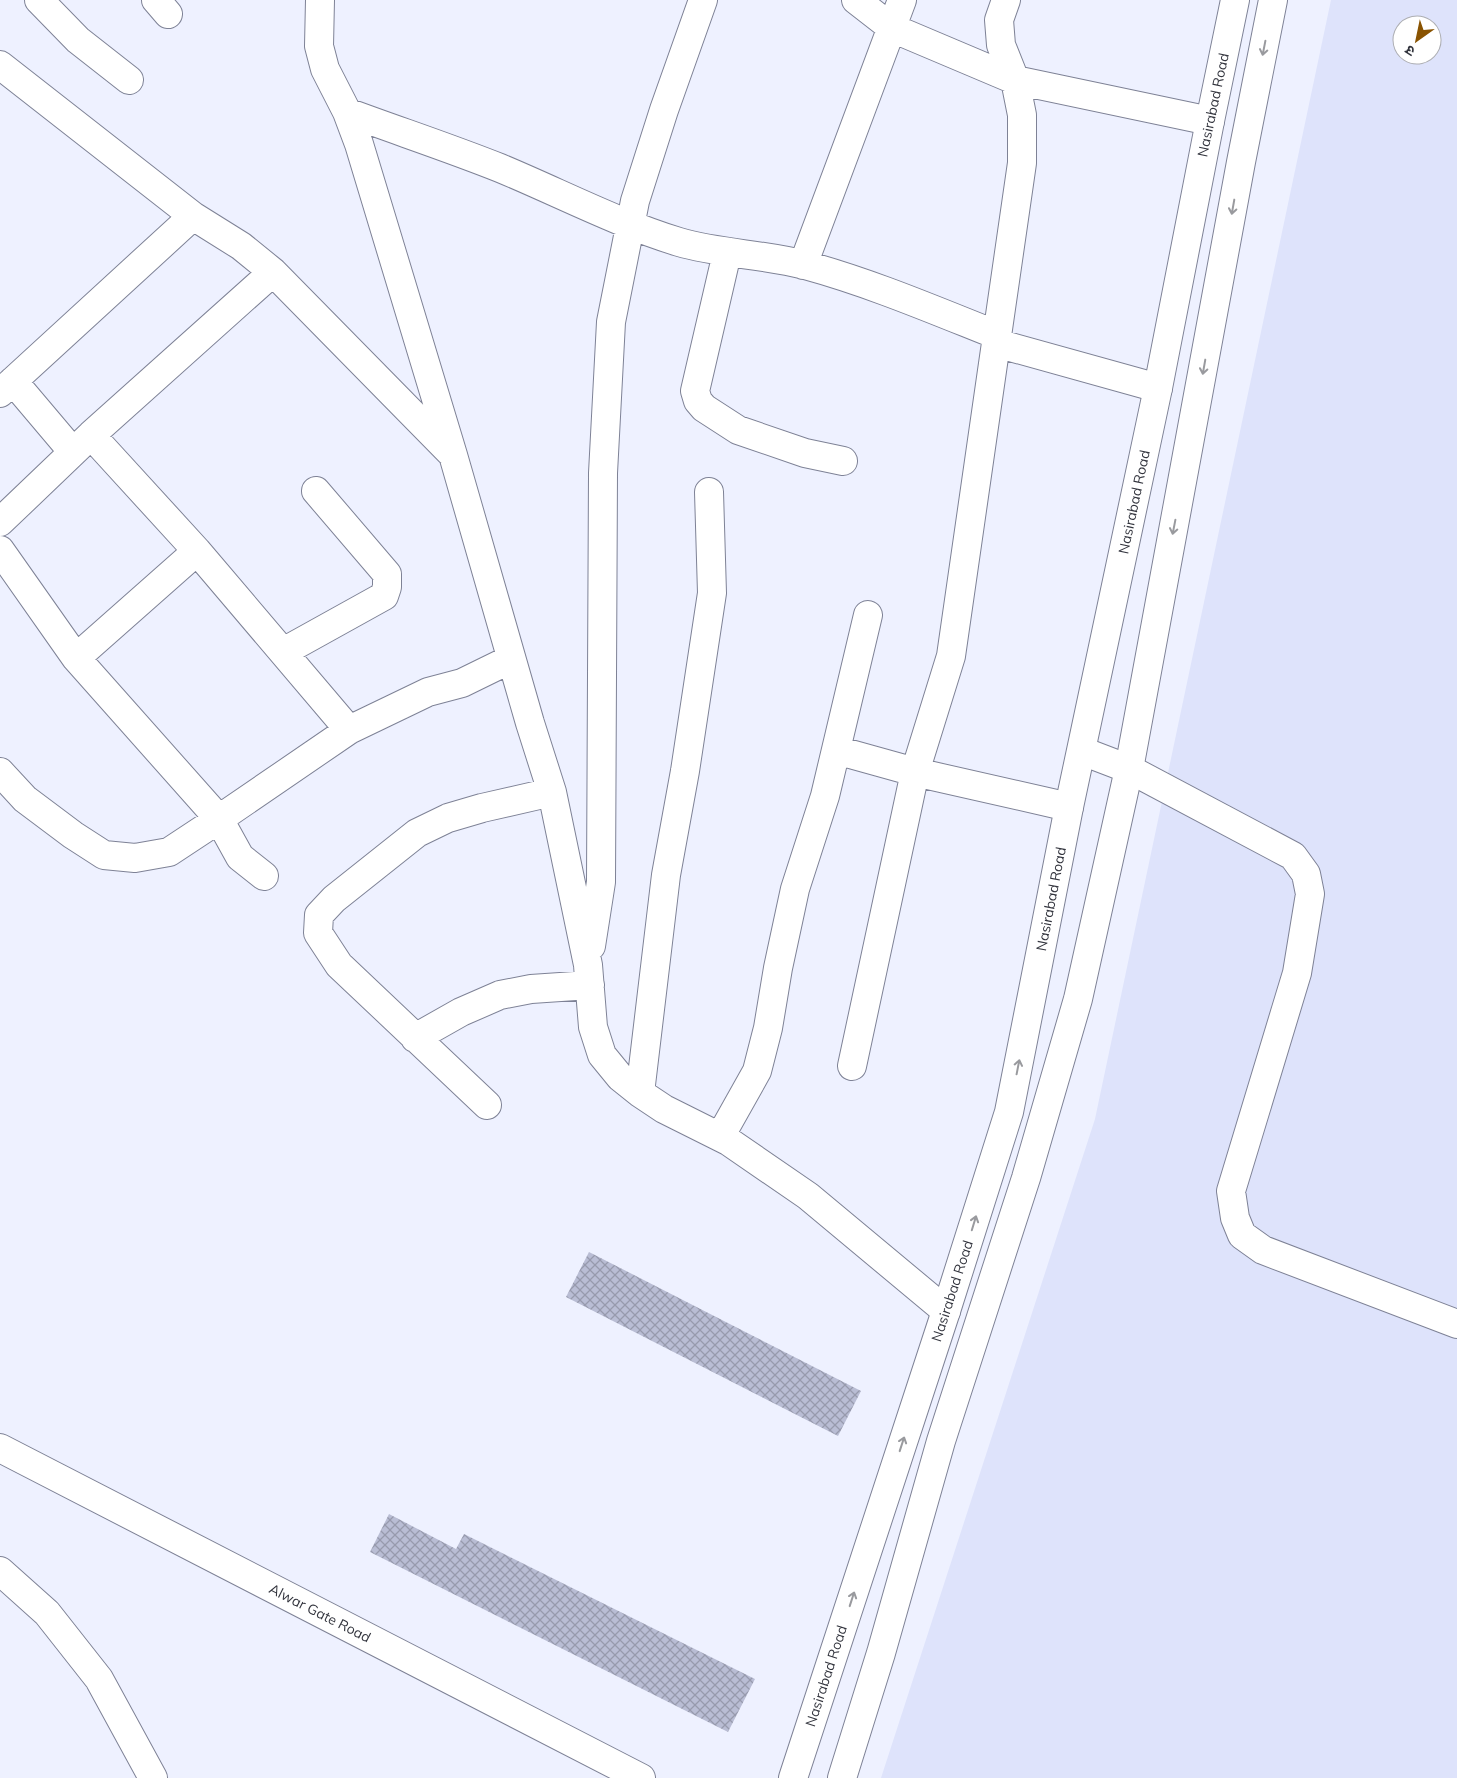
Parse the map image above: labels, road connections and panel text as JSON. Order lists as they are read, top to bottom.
{
  "streets": {
    "main road": ["Nasirabad Road", "Alwar Gate Road"]
  },
  "north": "bottom left"
}
